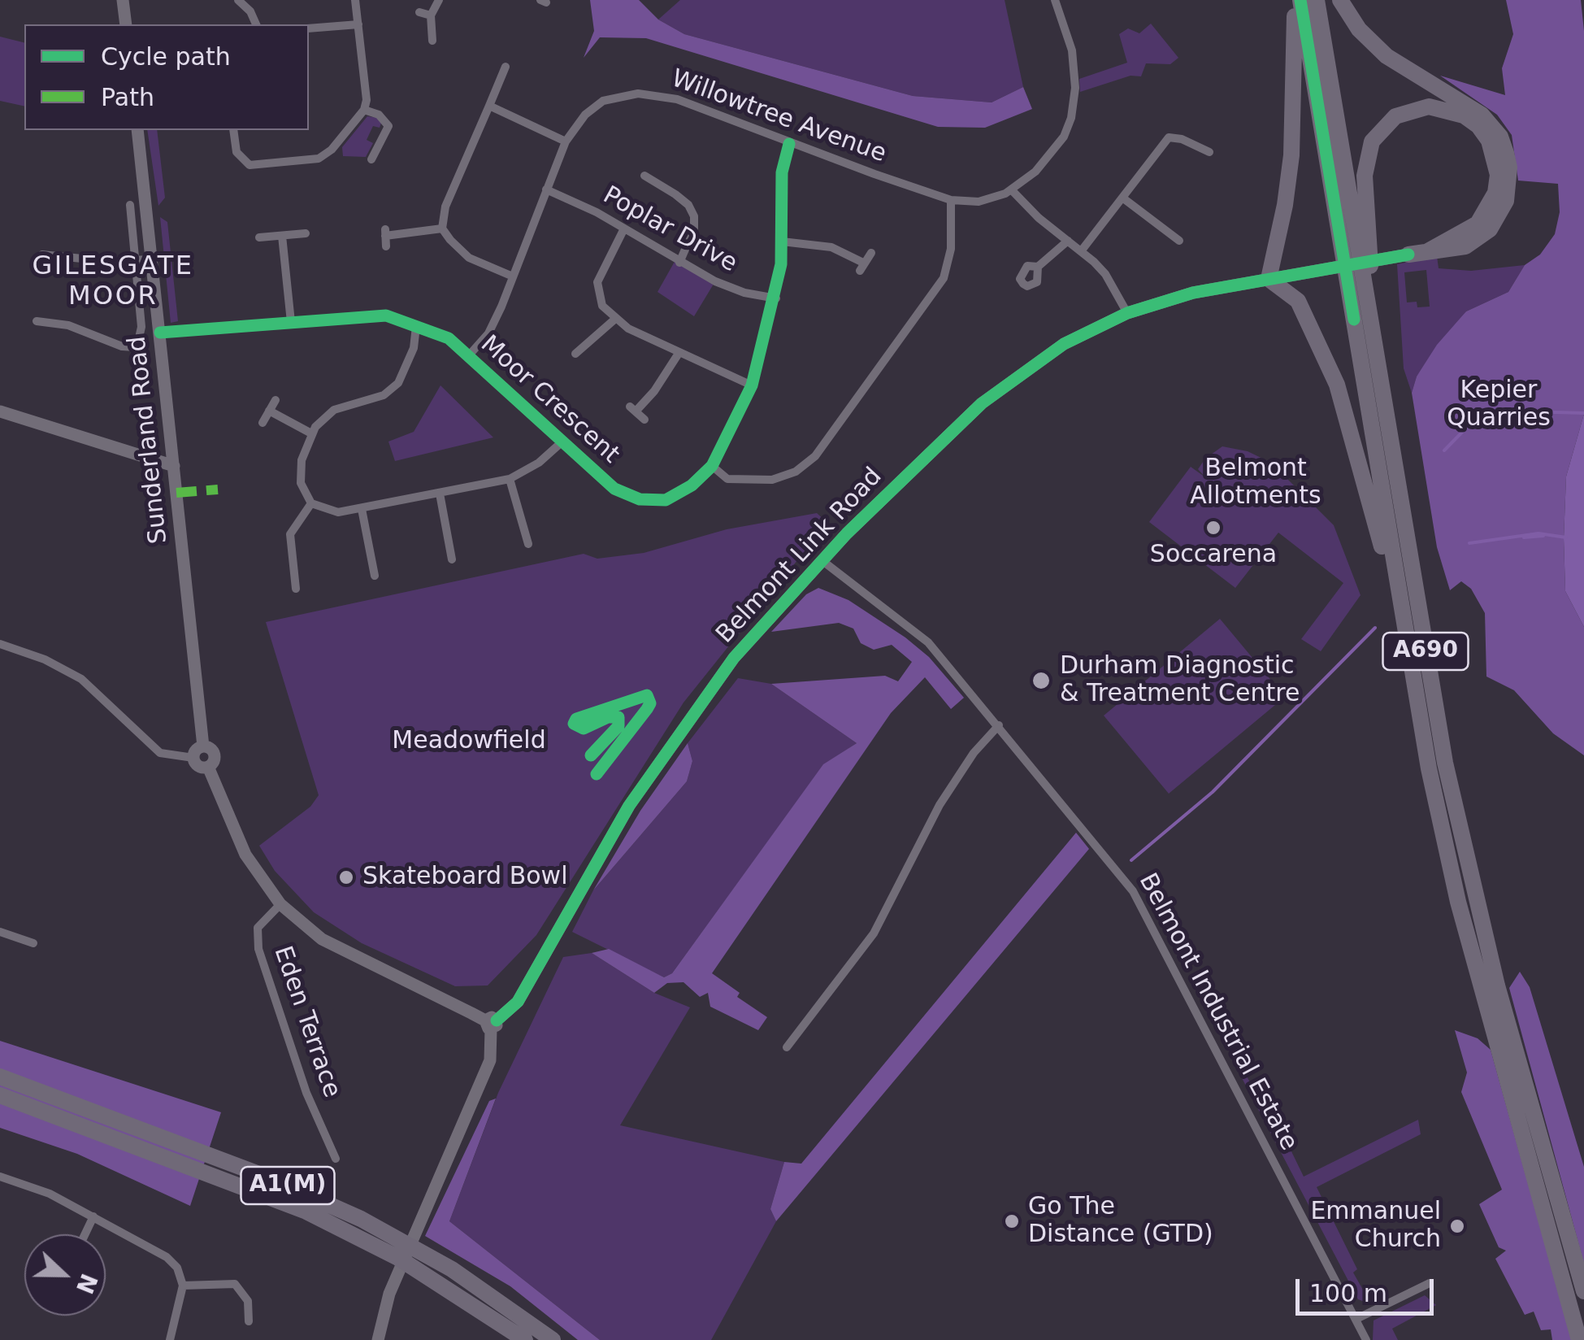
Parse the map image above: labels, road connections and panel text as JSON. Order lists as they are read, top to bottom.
{
  "streets": {
    "highway": ["A690", "A1(M)"],
    "street": [
      "Willowtree Avenue",
      "Poplar Drive",
      "Moor Crescent",
      "Sunderland Road",
      "Belmont Link Road",
      "Belmont Industrial Estate",
      "Eden Terrace"
    ]
  },
  "crossings": [
    ["Willowtree Avenue", "Poplar Drive"],
    ["Willowtree Avenue", "Moor Crescent"],
    ["Poplar Drive", "Moor Crescent"],
    ["Moor Crescent", "Sunderland Road"],
    ["Belmont Link Road", "Belmont Industrial Estate"]
  ],
  "districts": ["GILESGATE MOOR"],
  "parks": ["Kepier Quarries", "Belmont Allotments", "Meadowfield"],
  "places": [
    "Soccarena",
    "Durham Diagnostic & Treatment Centre",
    "Skateboard Bowl",
    "Go The Distance (GTD)",
    "Emmanuel Church"
  ],
  "legend": ["Cycle path", "Path"],
  "scale_bar": "100 m",
  "north": "right"
}
